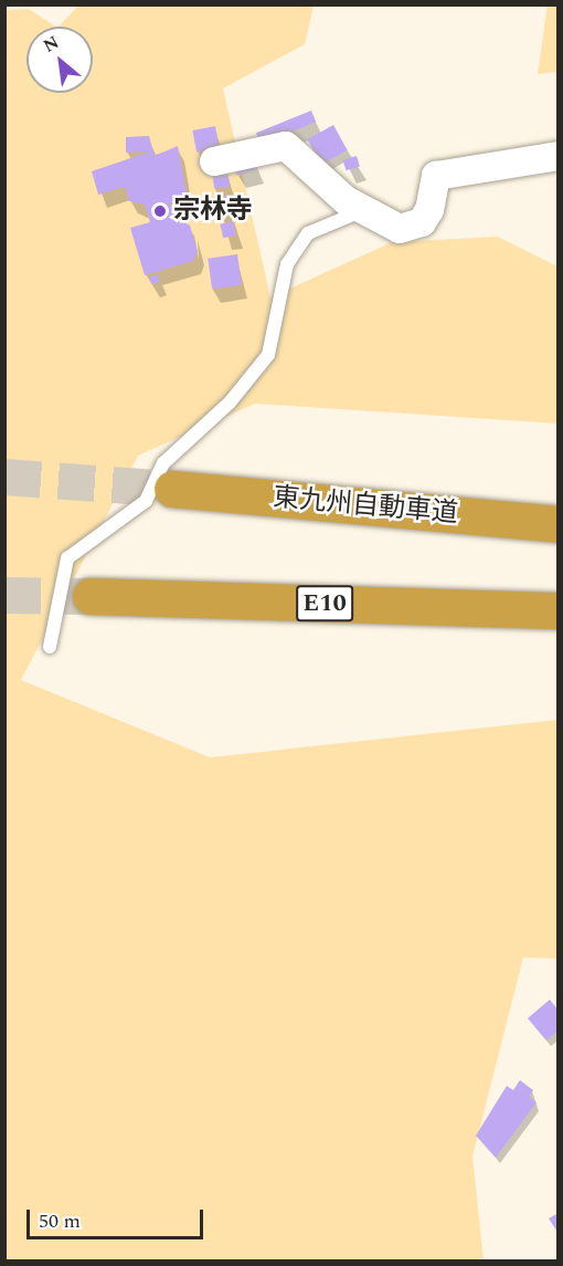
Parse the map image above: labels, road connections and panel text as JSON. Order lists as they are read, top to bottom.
{
  "streets": {
    "highway": ["東九州自動車道", "E10"]
  },
  "places": ["宗林寺"],
  "scale_bar": "50 m",
  "north": "top left"
}
